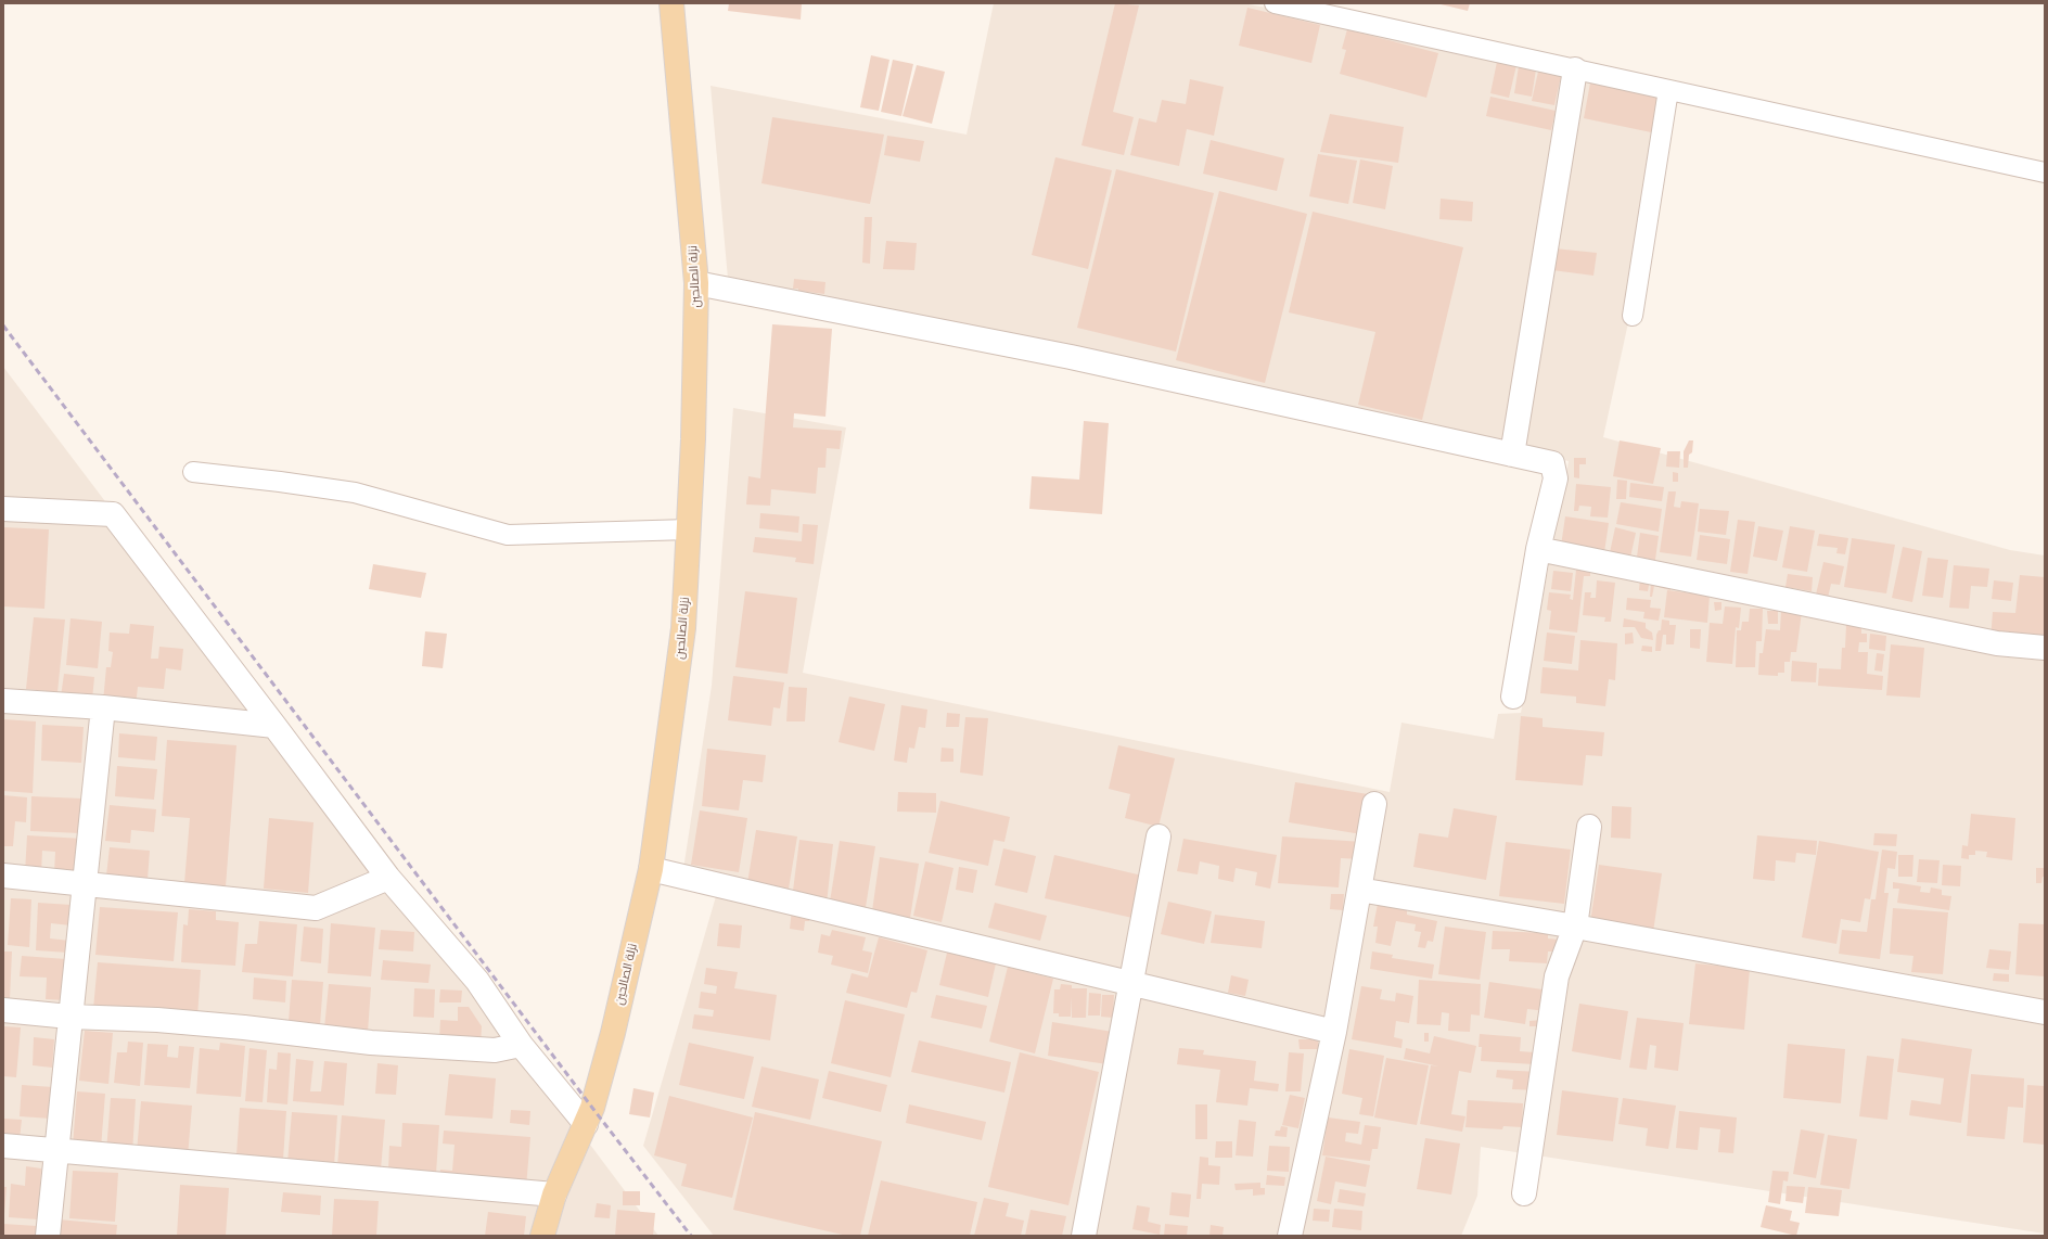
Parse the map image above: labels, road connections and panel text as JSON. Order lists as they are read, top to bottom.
{
  "streets": {
    "main road": ["نزلة الصالحين"]
  }
}
